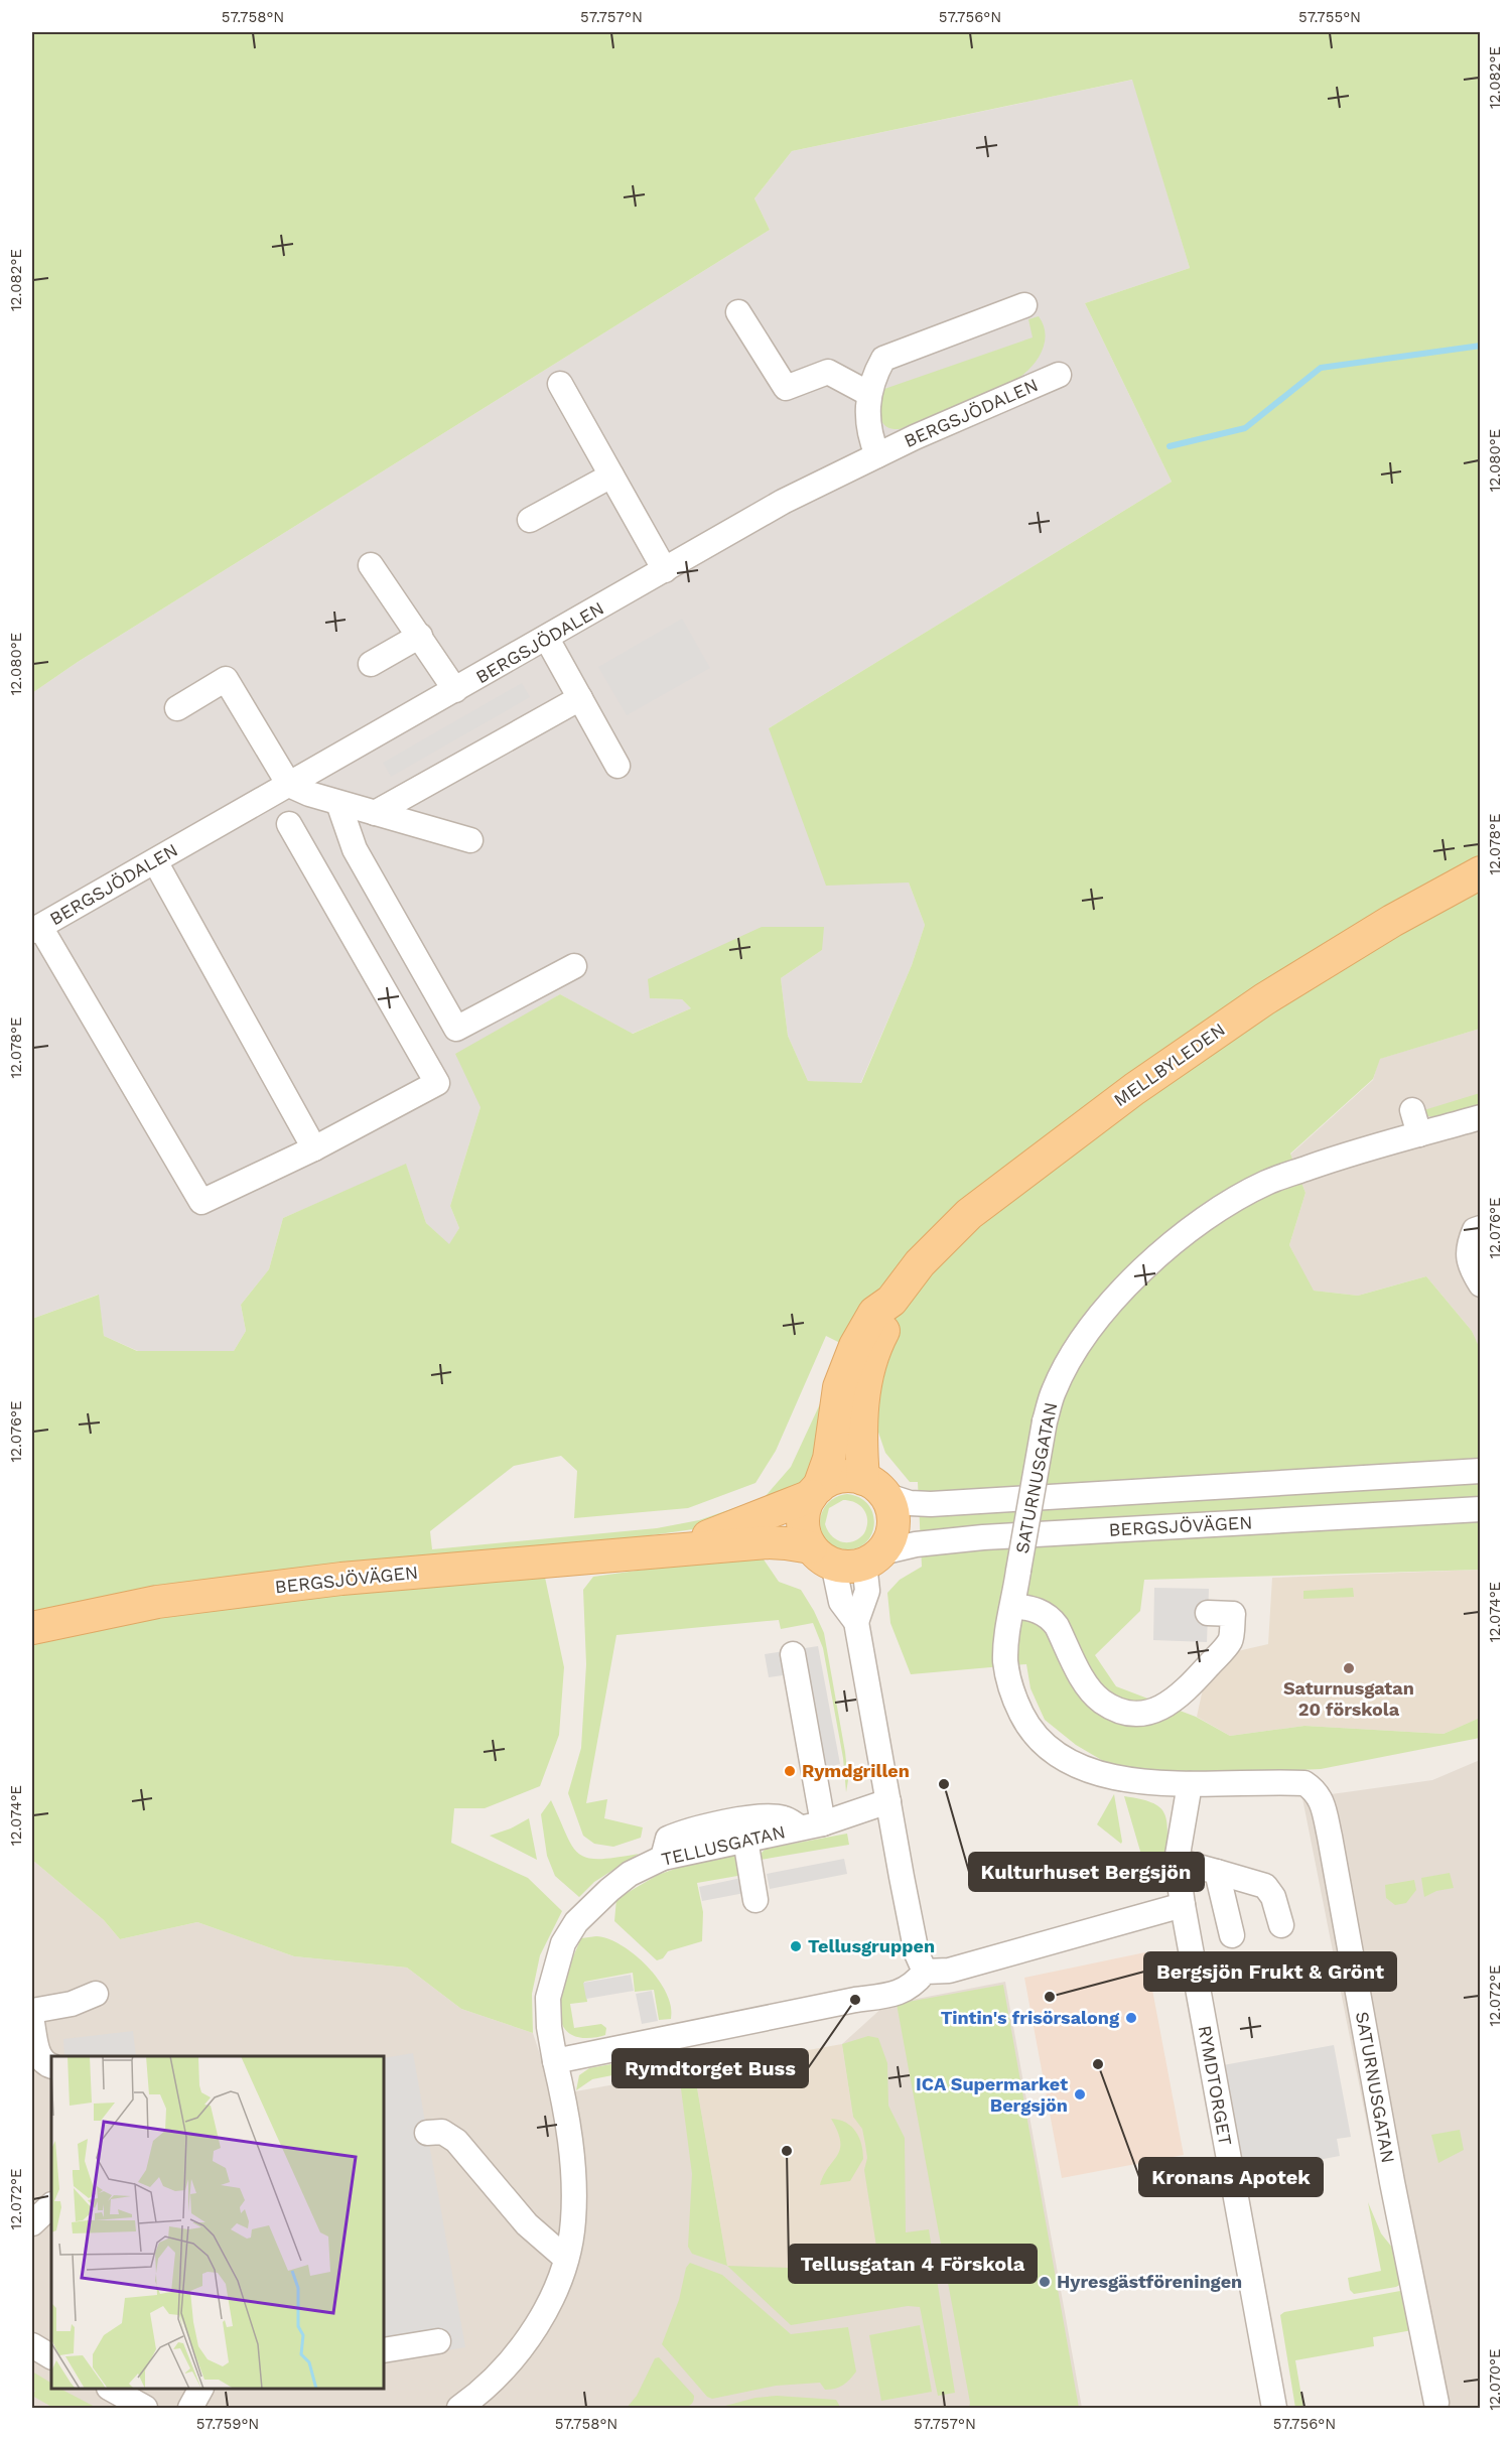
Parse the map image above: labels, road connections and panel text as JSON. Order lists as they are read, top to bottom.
{
  "streets": {
    "main road": ["MELLBYLEDEN", "BERGSJÖVÄGEN"],
    "street": [
      "BERGSJÖDALEN",
      "SATURNUSGATAN",
      "TELLUSGATAN",
      "RYMDTORGET"
    ]
  },
  "crossings": [
    ["MELLBYLEDEN", "BERGSJÖVÄGEN"]
  ],
  "places": [
    "Saturnusgatan 20 förskola",
    "Rymdgrillen",
    "Kulturhuset Bergsjön",
    "Tellusgruppen",
    "Bergsjön Frukt & Grönt",
    "Rymdtorget Buss",
    "Tintin's frisörsalong",
    "Kronans Apotek",
    "ICA Supermarket Bergsjön",
    "Tellusgatan 4 Förskola",
    "Hyresgästföreningen"
  ],
  "coordinates": [
    "57.758°N",
    "57.757°N",
    "57.756°N",
    "57.755°N",
    "12.082°E",
    "12.080°E",
    "12.078°E",
    "12.076°E",
    "12.074°E",
    "12.072°E",
    "12.070°E",
    "57.759°N"
  ]
}
